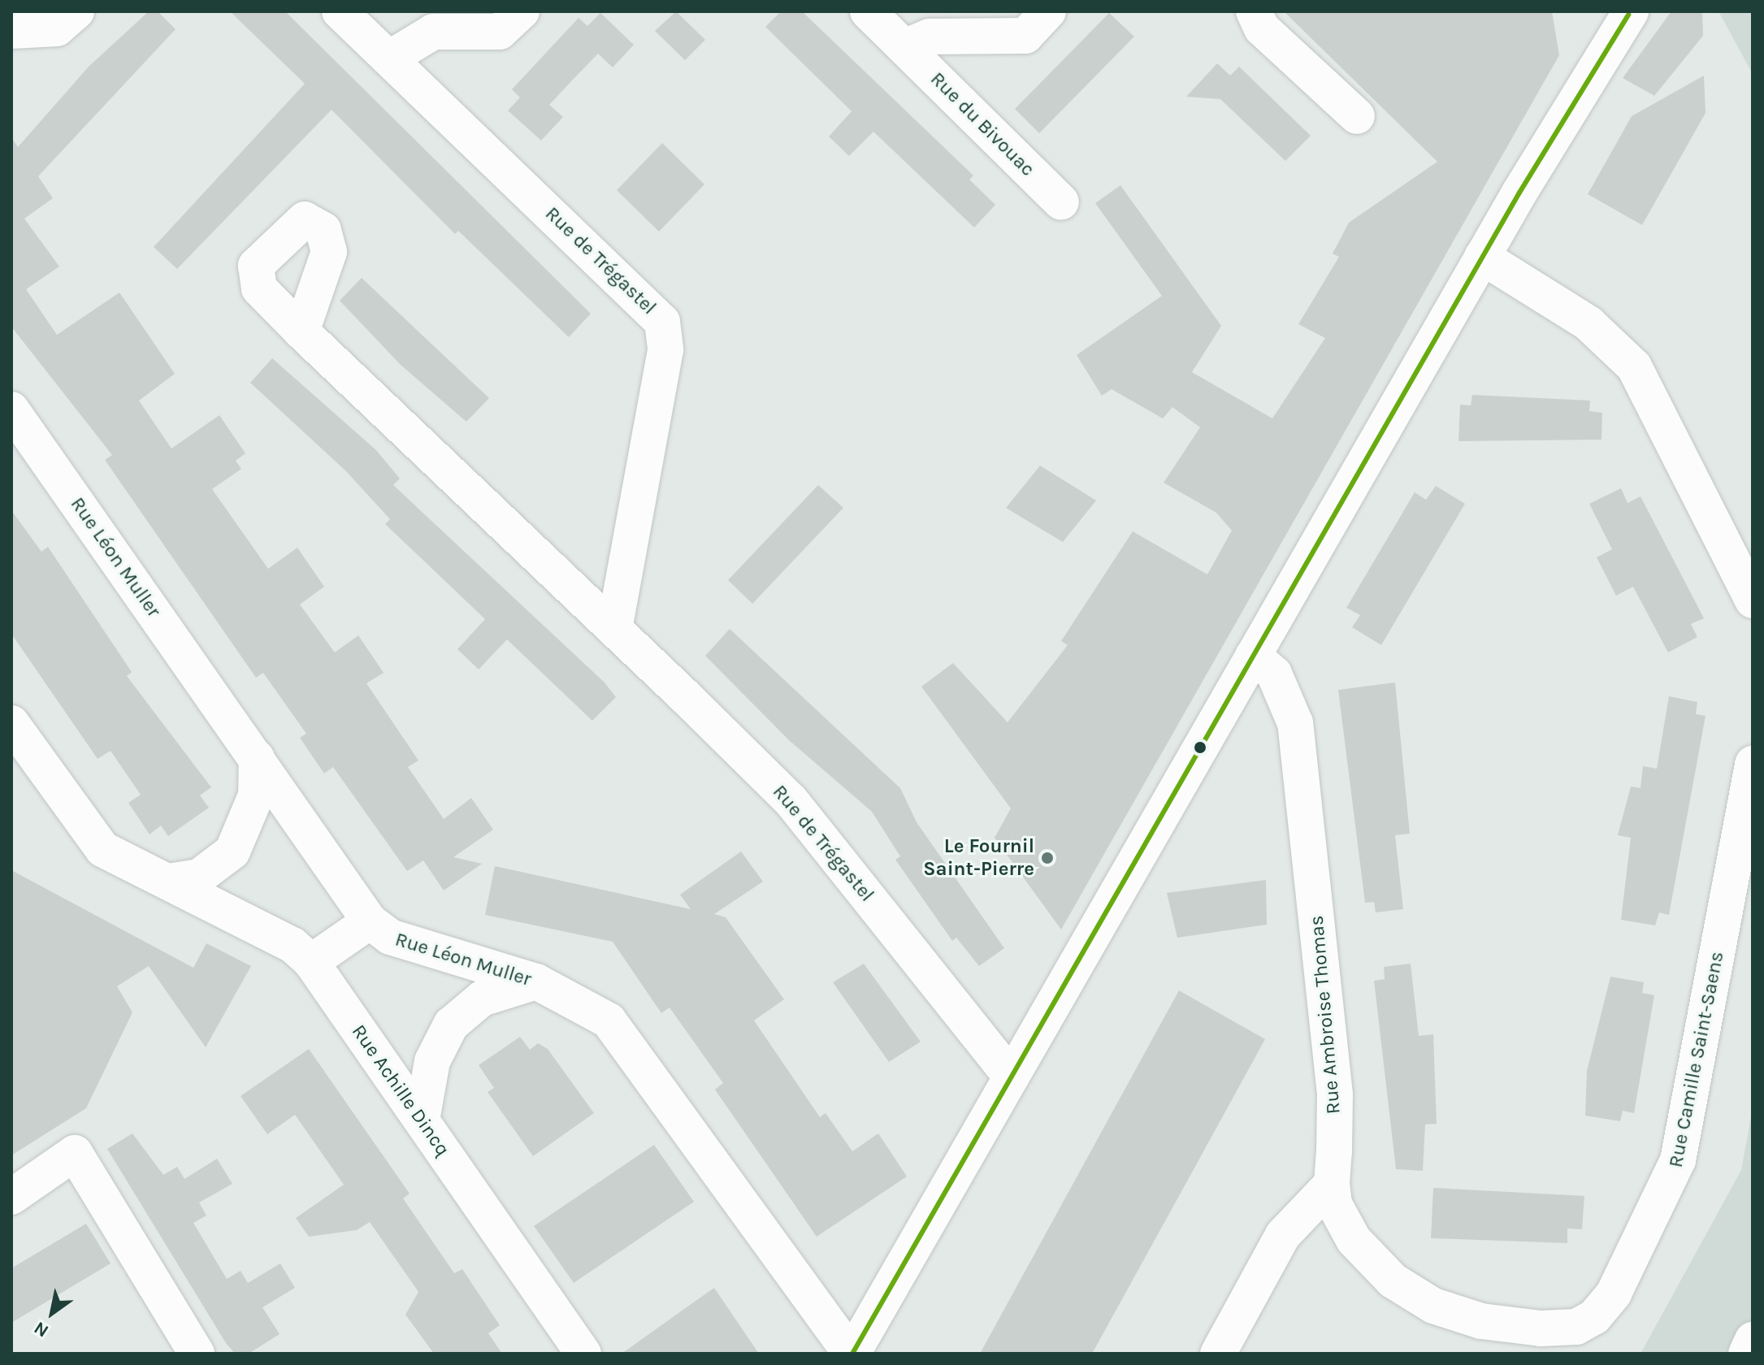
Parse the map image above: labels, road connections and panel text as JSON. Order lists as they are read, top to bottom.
{
  "streets": {
    "street": [
      "Rue du Bivouac",
      "Rue de Trégastel",
      "Rue Léon Muller",
      "Rue Ambroise Thomas",
      "Rue Camille Saint-Saens",
      "Rue Achille Dincq"
    ]
  },
  "crossings": [
    ["Rue Ambroise Thomas", "Rue Camille Saint-Saens"]
  ],
  "places": ["Le Fournil Saint-Pierre"],
  "north": "bottom left"
}
